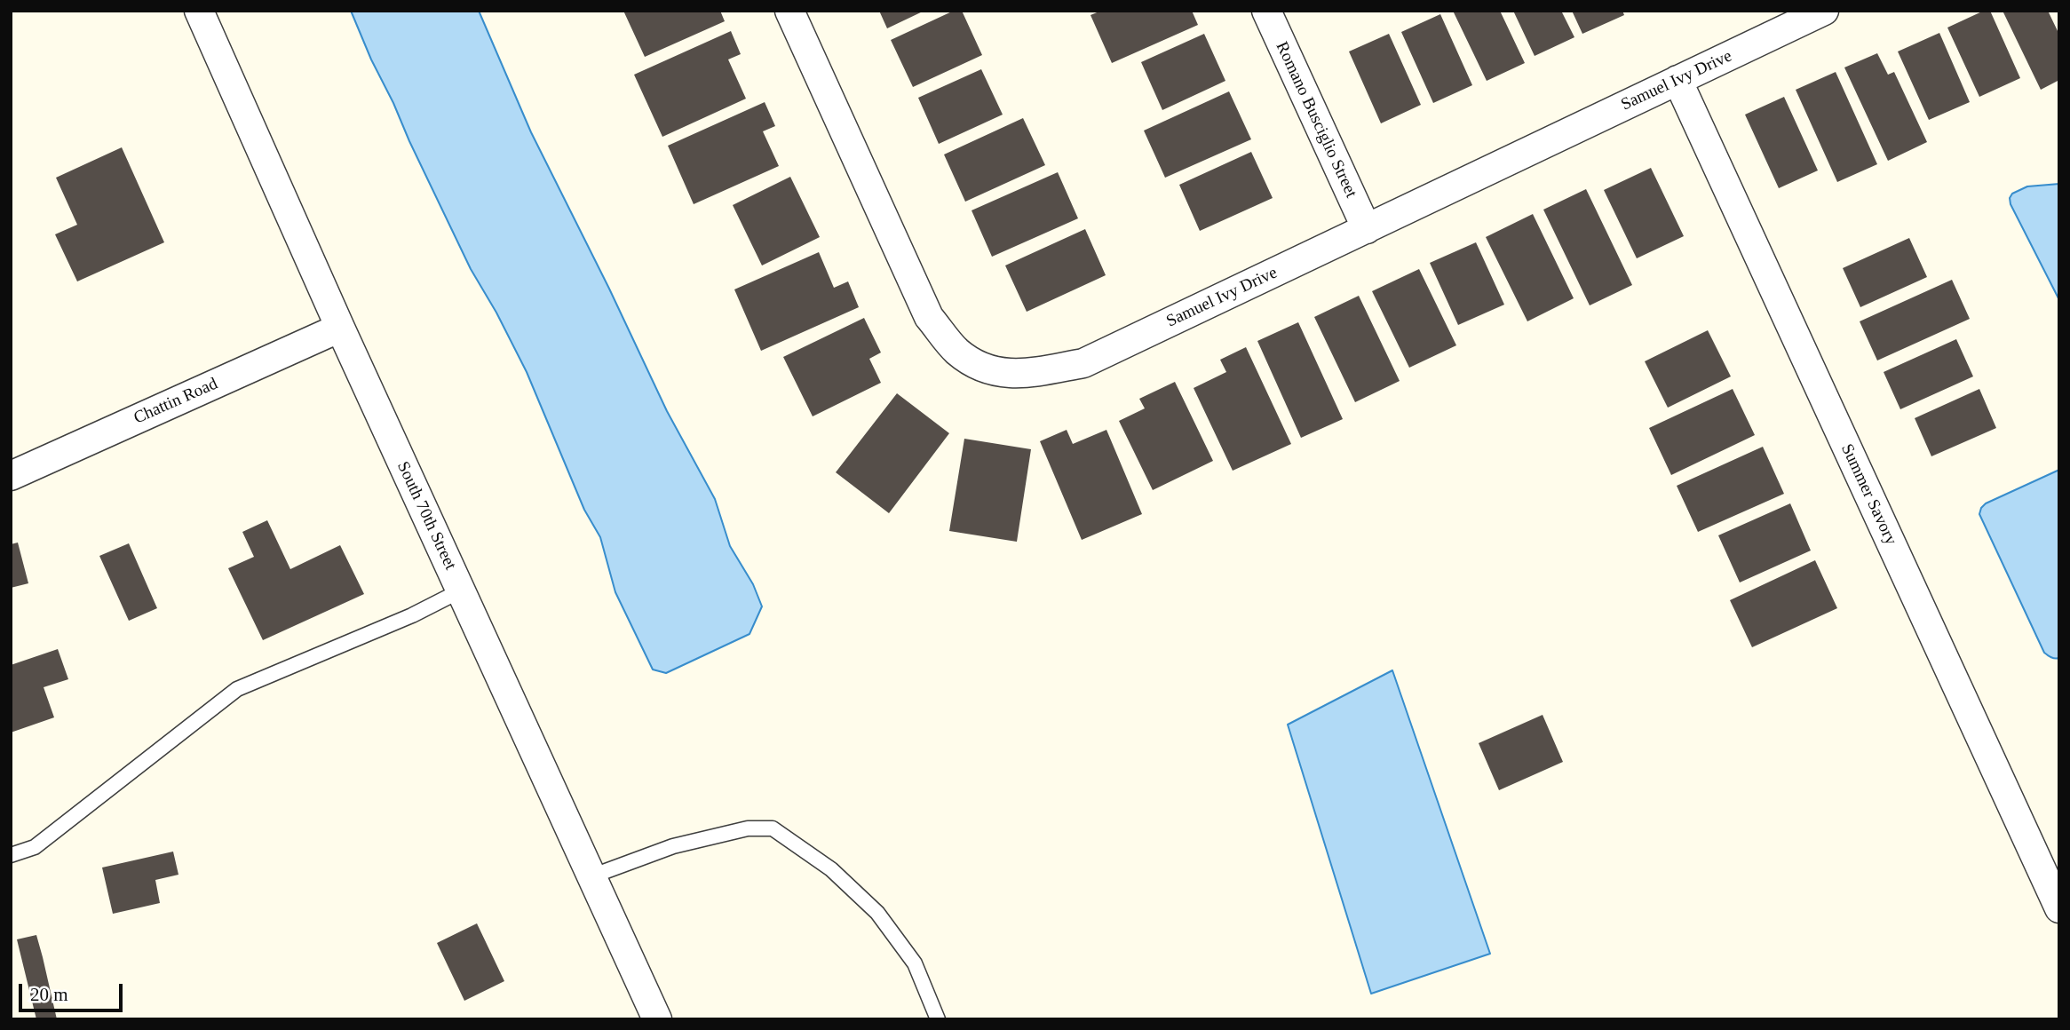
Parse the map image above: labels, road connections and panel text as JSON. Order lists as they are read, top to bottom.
{
  "streets": {
    "street": [
      "Samuel Ivy Drive",
      "Romano Busciglio Street",
      "Chattin Road",
      "Summer Savory",
      "South 70th Street"
    ]
  },
  "crossings": [
    ["Samuel Ivy Drive", "Romano Busciglio Street"],
    ["Samuel Ivy Drive", "Summer Savory"],
    ["Chattin Road", "South 70th Street"]
  ],
  "scale_bar": "20 m"
}
